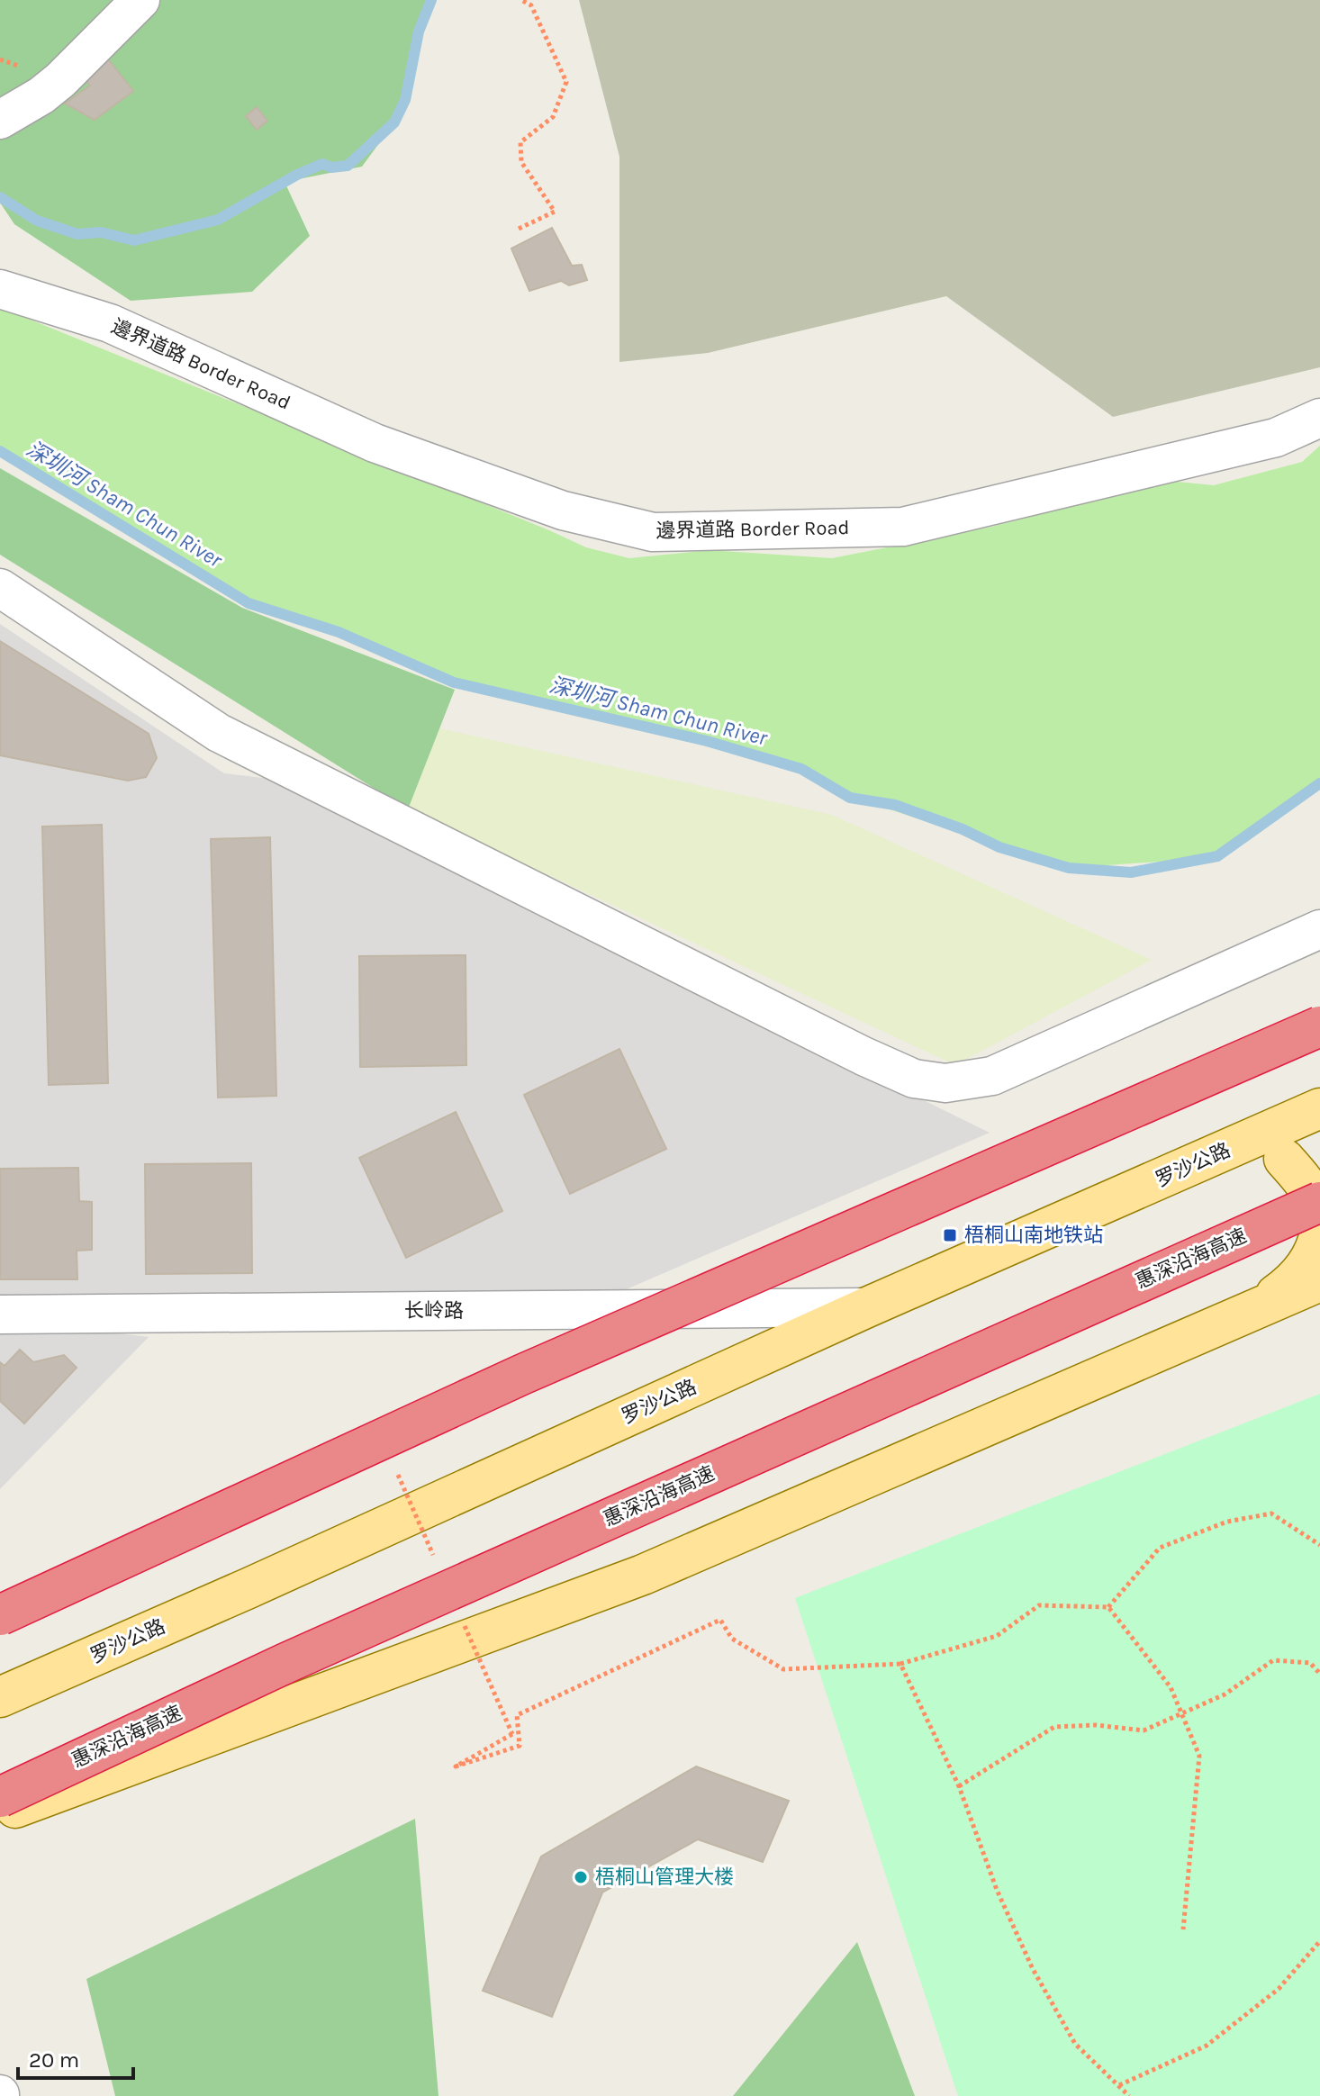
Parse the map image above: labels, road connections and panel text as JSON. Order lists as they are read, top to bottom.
{
  "streets": {
    "highway": ["惠深沿海高速"],
    "main road": ["罗沙公路"],
    "street": ["邊界道路 Border Road", "长岭路"]
  },
  "crossings": [
    ["罗沙公路", "长岭路"]
  ],
  "water": ["深圳河 Sham Chun River"],
  "places": {
    "transit": ["梧桐山南地铁站"],
    "other": ["梧桐山管理大楼"]
  },
  "scale_bar": "20 m"
}
